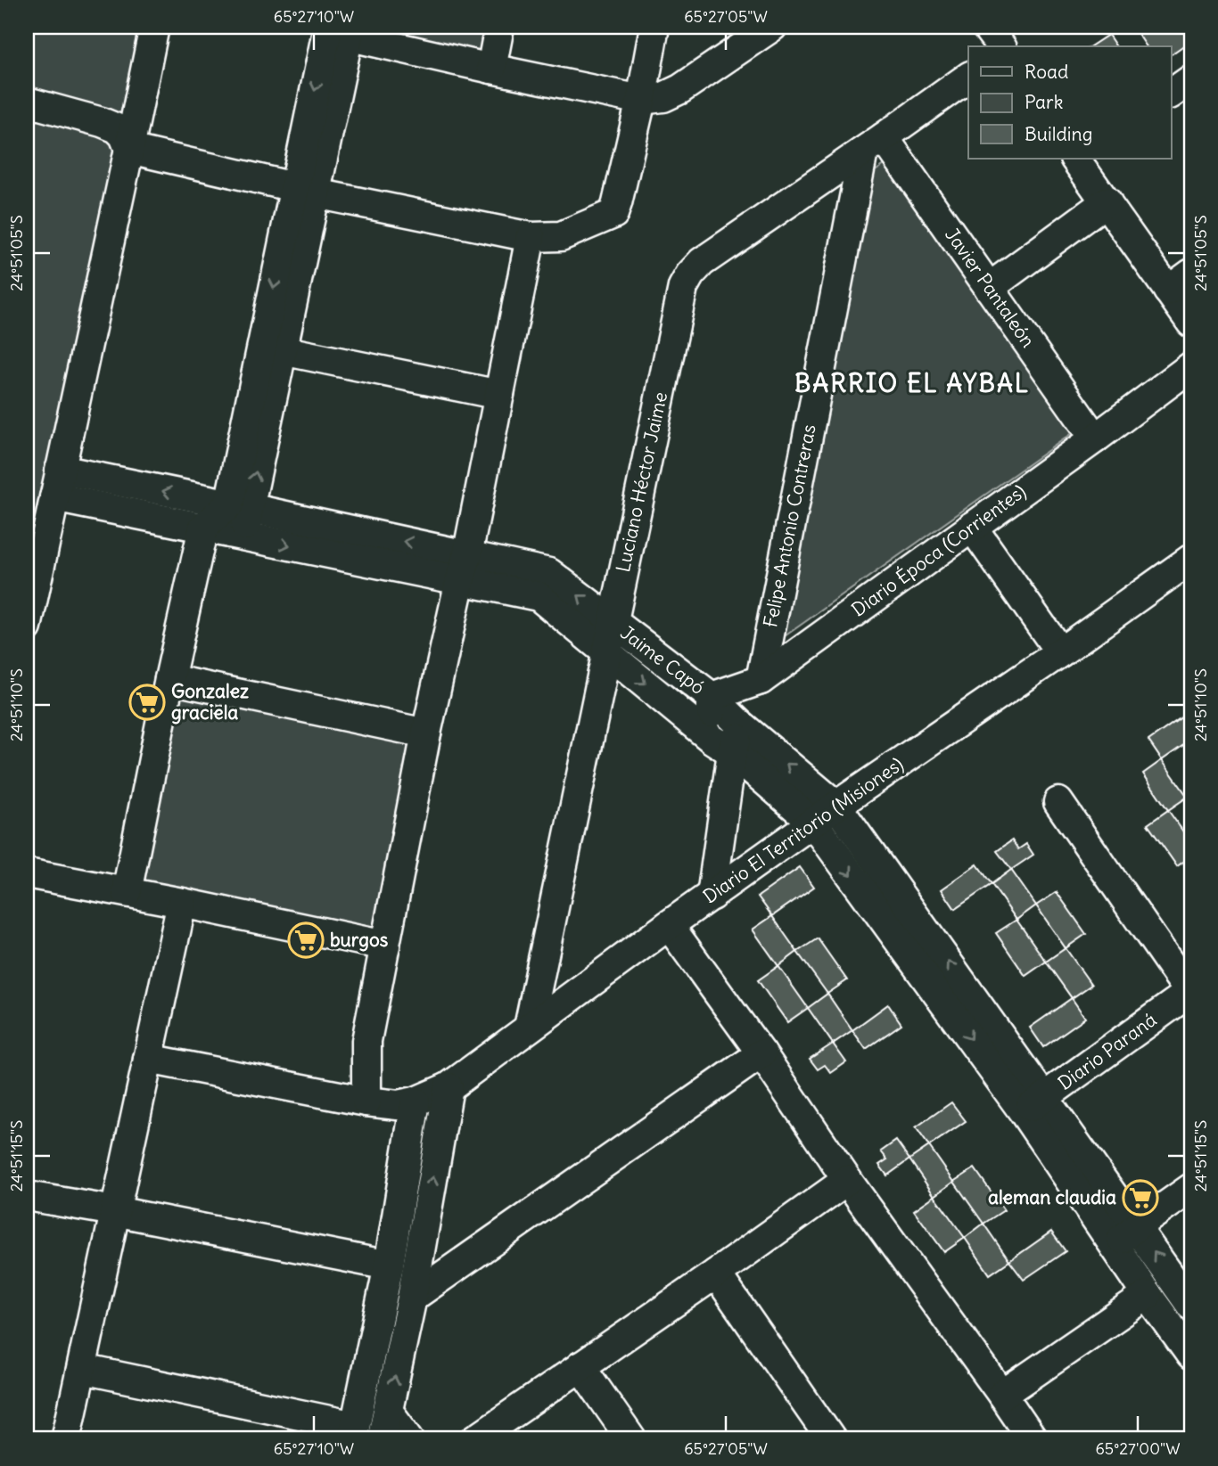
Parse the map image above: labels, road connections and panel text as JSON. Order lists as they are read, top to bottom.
{
  "streets": {
    "street": [
      "Javier Pantaleón",
      "Luciano Héctor Jaime",
      "Felipe Antonio Contreras",
      "Diario Época (Corrientes)",
      "Jaime Capó",
      "Diario El Territorio (Misiones)",
      "Diario Paraná"
    ]
  },
  "crossings": [
    ["Javier Pantaleón", "Luciano Héctor Jaime"],
    ["Javier Pantaleón", "Felipe Antonio Contreras"],
    ["Javier Pantaleón", "Diario Época (Corrientes)"],
    ["Luciano Héctor Jaime", "Felipe Antonio Contreras"],
    ["Luciano Héctor Jaime", "Jaime Capó"],
    ["Luciano Héctor Jaime", "Diario El Territorio (Misiones)"],
    ["Felipe Antonio Contreras", "Diario Época (Corrientes)"],
    ["Diario Época (Corrientes)", "Jaime Capó"],
    ["Jaime Capó", "Diario El Territorio (Misiones)"],
    ["Jaime Capó", "Diario Paraná"]
  ],
  "districts": ["BARRIO EL AYBAL"],
  "places": {
    "supermarket": ["Gonzalez graciela", "burgos", "aleman claudia"]
  },
  "legend": ["Road", "Park", "Building"],
  "coordinates": [
    "65°27'10\"W",
    "65°27'05\"W",
    "24°51'05\"S",
    "24°51'10\"S",
    "24°51'15\"S",
    "65°27'00\"W"
  ]
}
